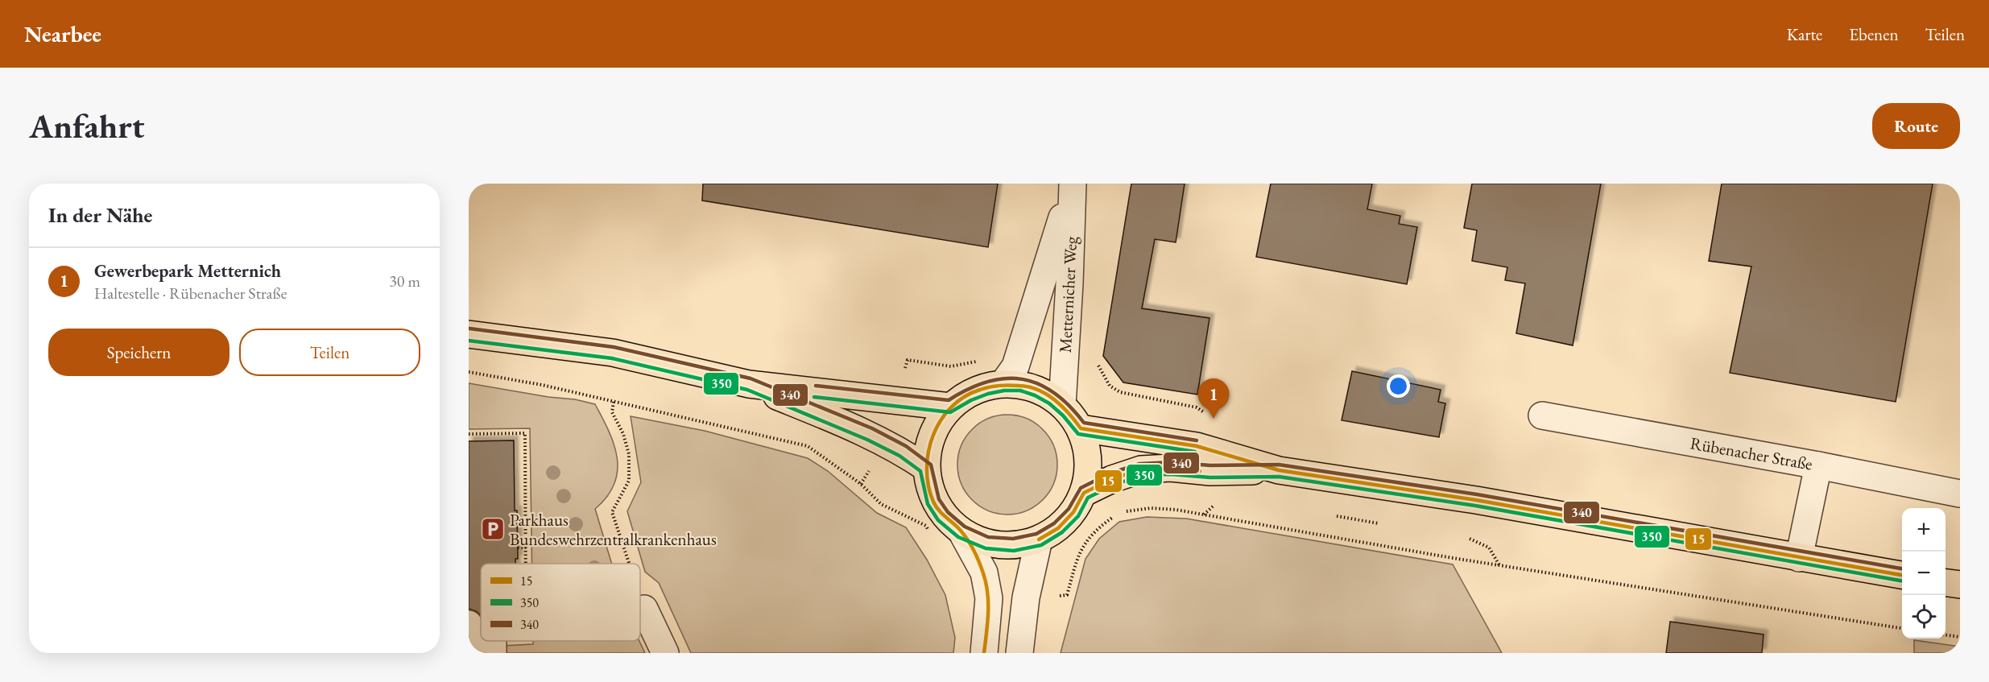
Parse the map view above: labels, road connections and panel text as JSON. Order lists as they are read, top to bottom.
{
  "streets": {
    "street": ["Metternicher Weg", "Rübenacher Straße"]
  },
  "places": {
    "parking": ["Parkhaus Bundeswehrzentralkrankenhaus"]
  },
  "lines": ["transit line 340", "transit line 350", "transit line 15"],
  "legend": ["15", "350", "340"],
  "page": {
    "header": "Nearbee",
    "nav": ["Karte", "Ebenen", "Teilen"],
    "buttons": [
      "Route",
      ["Speichern", "Teilen"]
    ],
    "title": "Anfahrt",
    "heading": "In der Nähe",
    "list": [
      {
        "mark": "1",
        "name": "Gewerbepark Metternich",
        "note": "Haltestelle · Rübenacher Straße",
        "value": "30 m"
      }
    ],
    "pins": "1",
    "map_buttons": ["+", "−"]
  }
}
